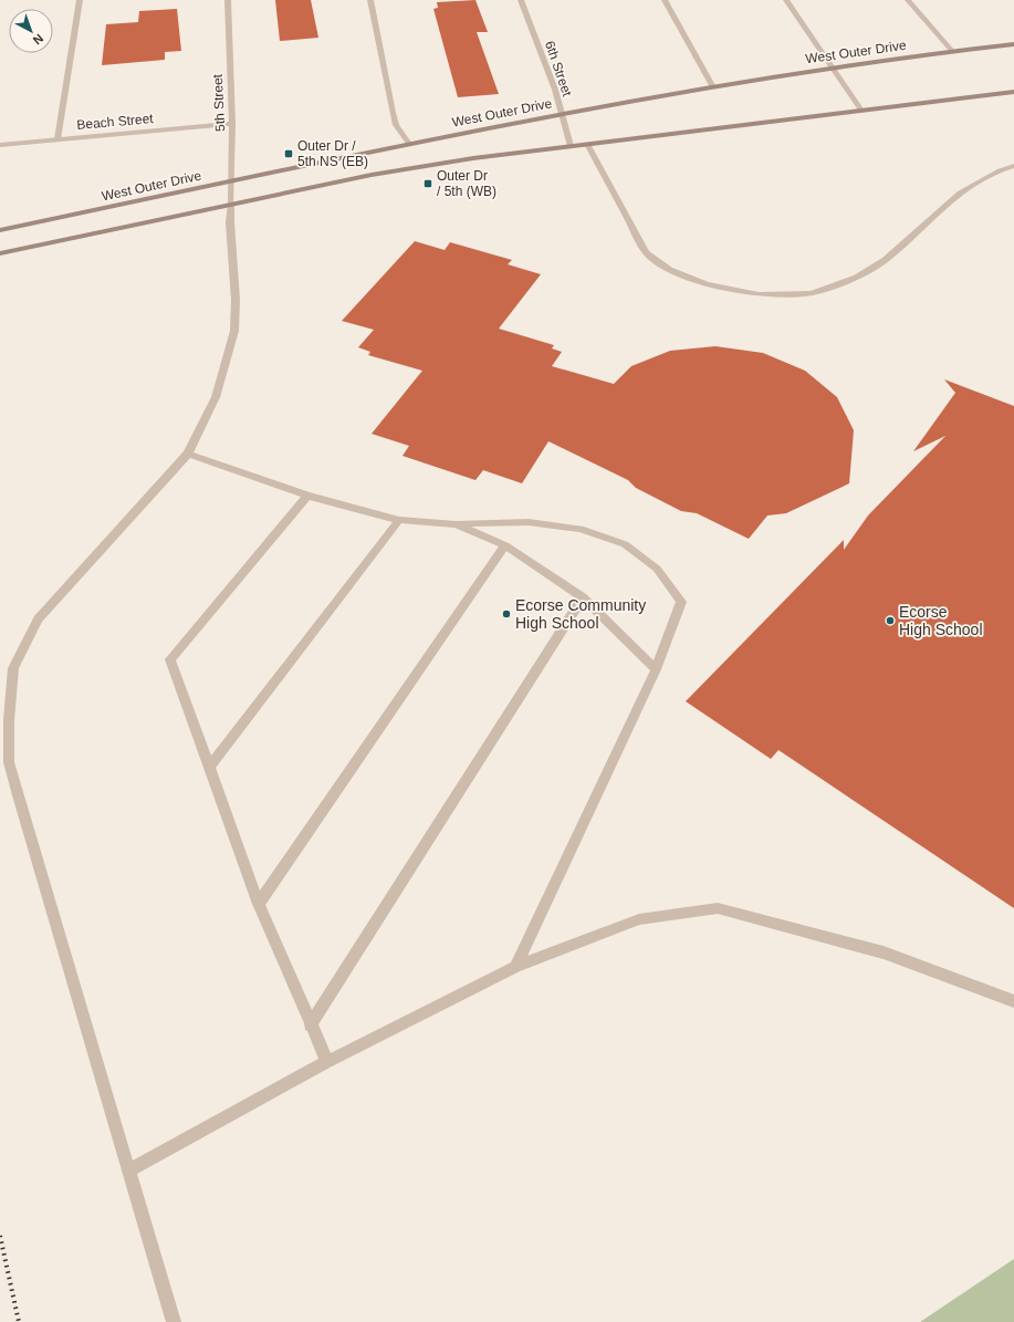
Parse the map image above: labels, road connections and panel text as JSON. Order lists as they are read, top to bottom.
{
  "streets": {
    "main road": ["West Outer Drive"],
    "street": ["6th Street", "5th Street", "Beach Street"]
  },
  "crossings": [
    ["West Outer Drive", "6th Street"],
    ["West Outer Drive", "5th Street"],
    ["5th Street", "Beach Street"]
  ],
  "places": {
    "transit": ["Outer Dr / 5th NS (EB)", "Outer Dr / 5th (WB)"],
    "other": ["Ecorse Community High School", "Ecorse High School"]
  },
  "north": "bottom right"
}
